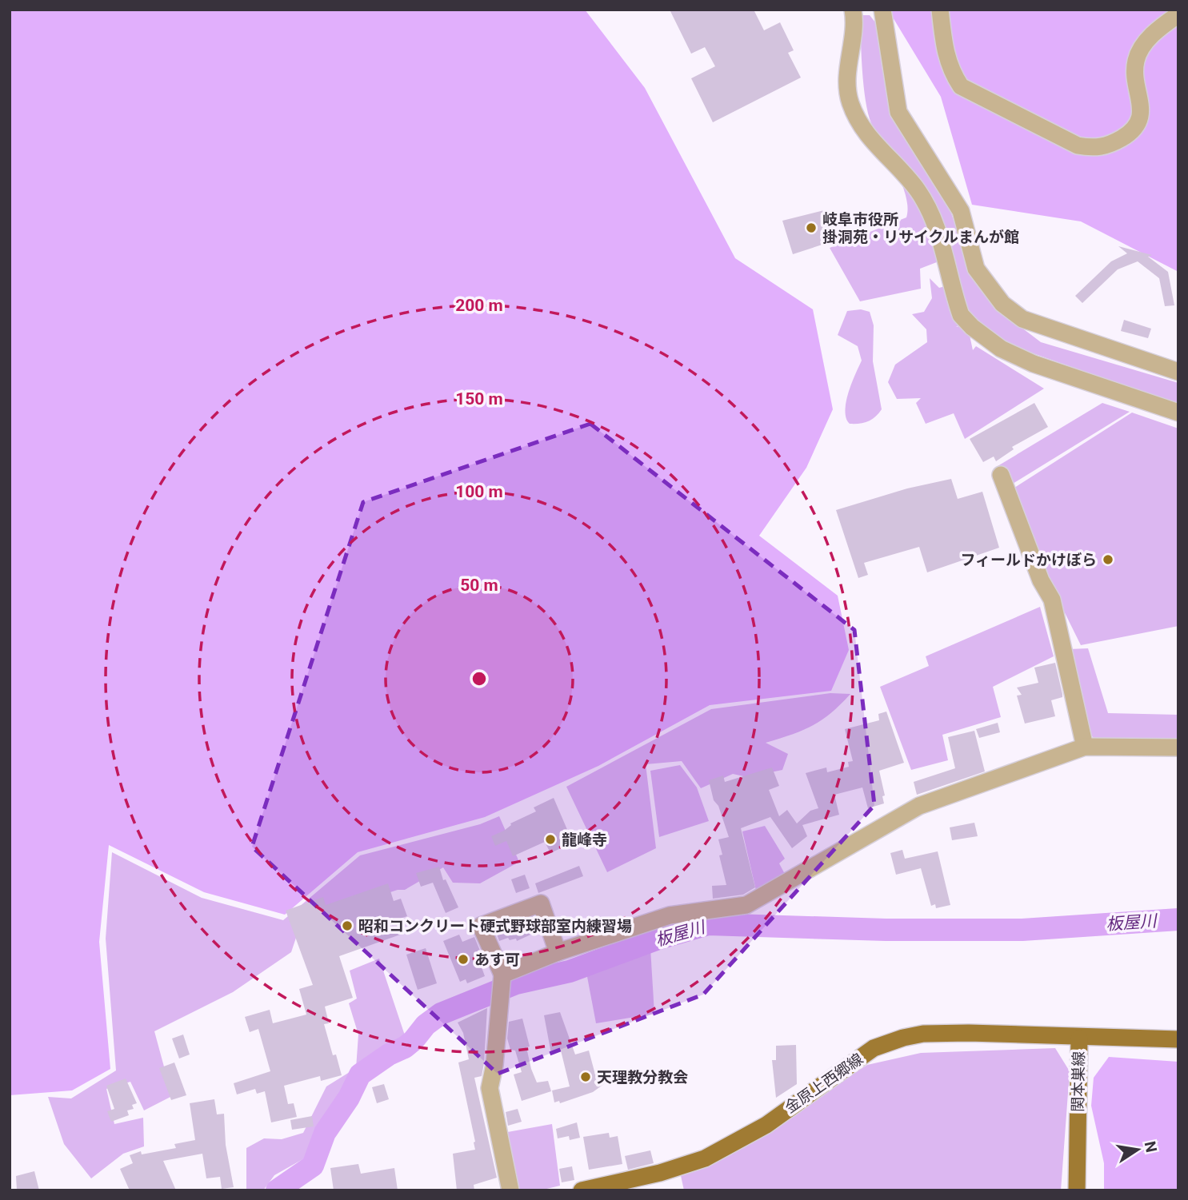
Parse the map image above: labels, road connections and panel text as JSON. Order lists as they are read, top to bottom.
{
  "streets": {
    "main road": ["関本巣線", "金原上西郷線"]
  },
  "crossings": [
    ["関本巣線", "金原上西郷線"]
  ],
  "water": ["板屋川"],
  "places": [
    "岐阜市役所 掛洞苑・リサイクルまんが館",
    "フィールドかけぼら",
    "龍峰寺",
    "昭和コンクリート硬式野球部室内練習場",
    "あす可",
    "天理教分教会"
  ],
  "north": "right",
  "rings": [
    "200 m",
    "150 m",
    "100 m",
    "50 m"
  ]
}
